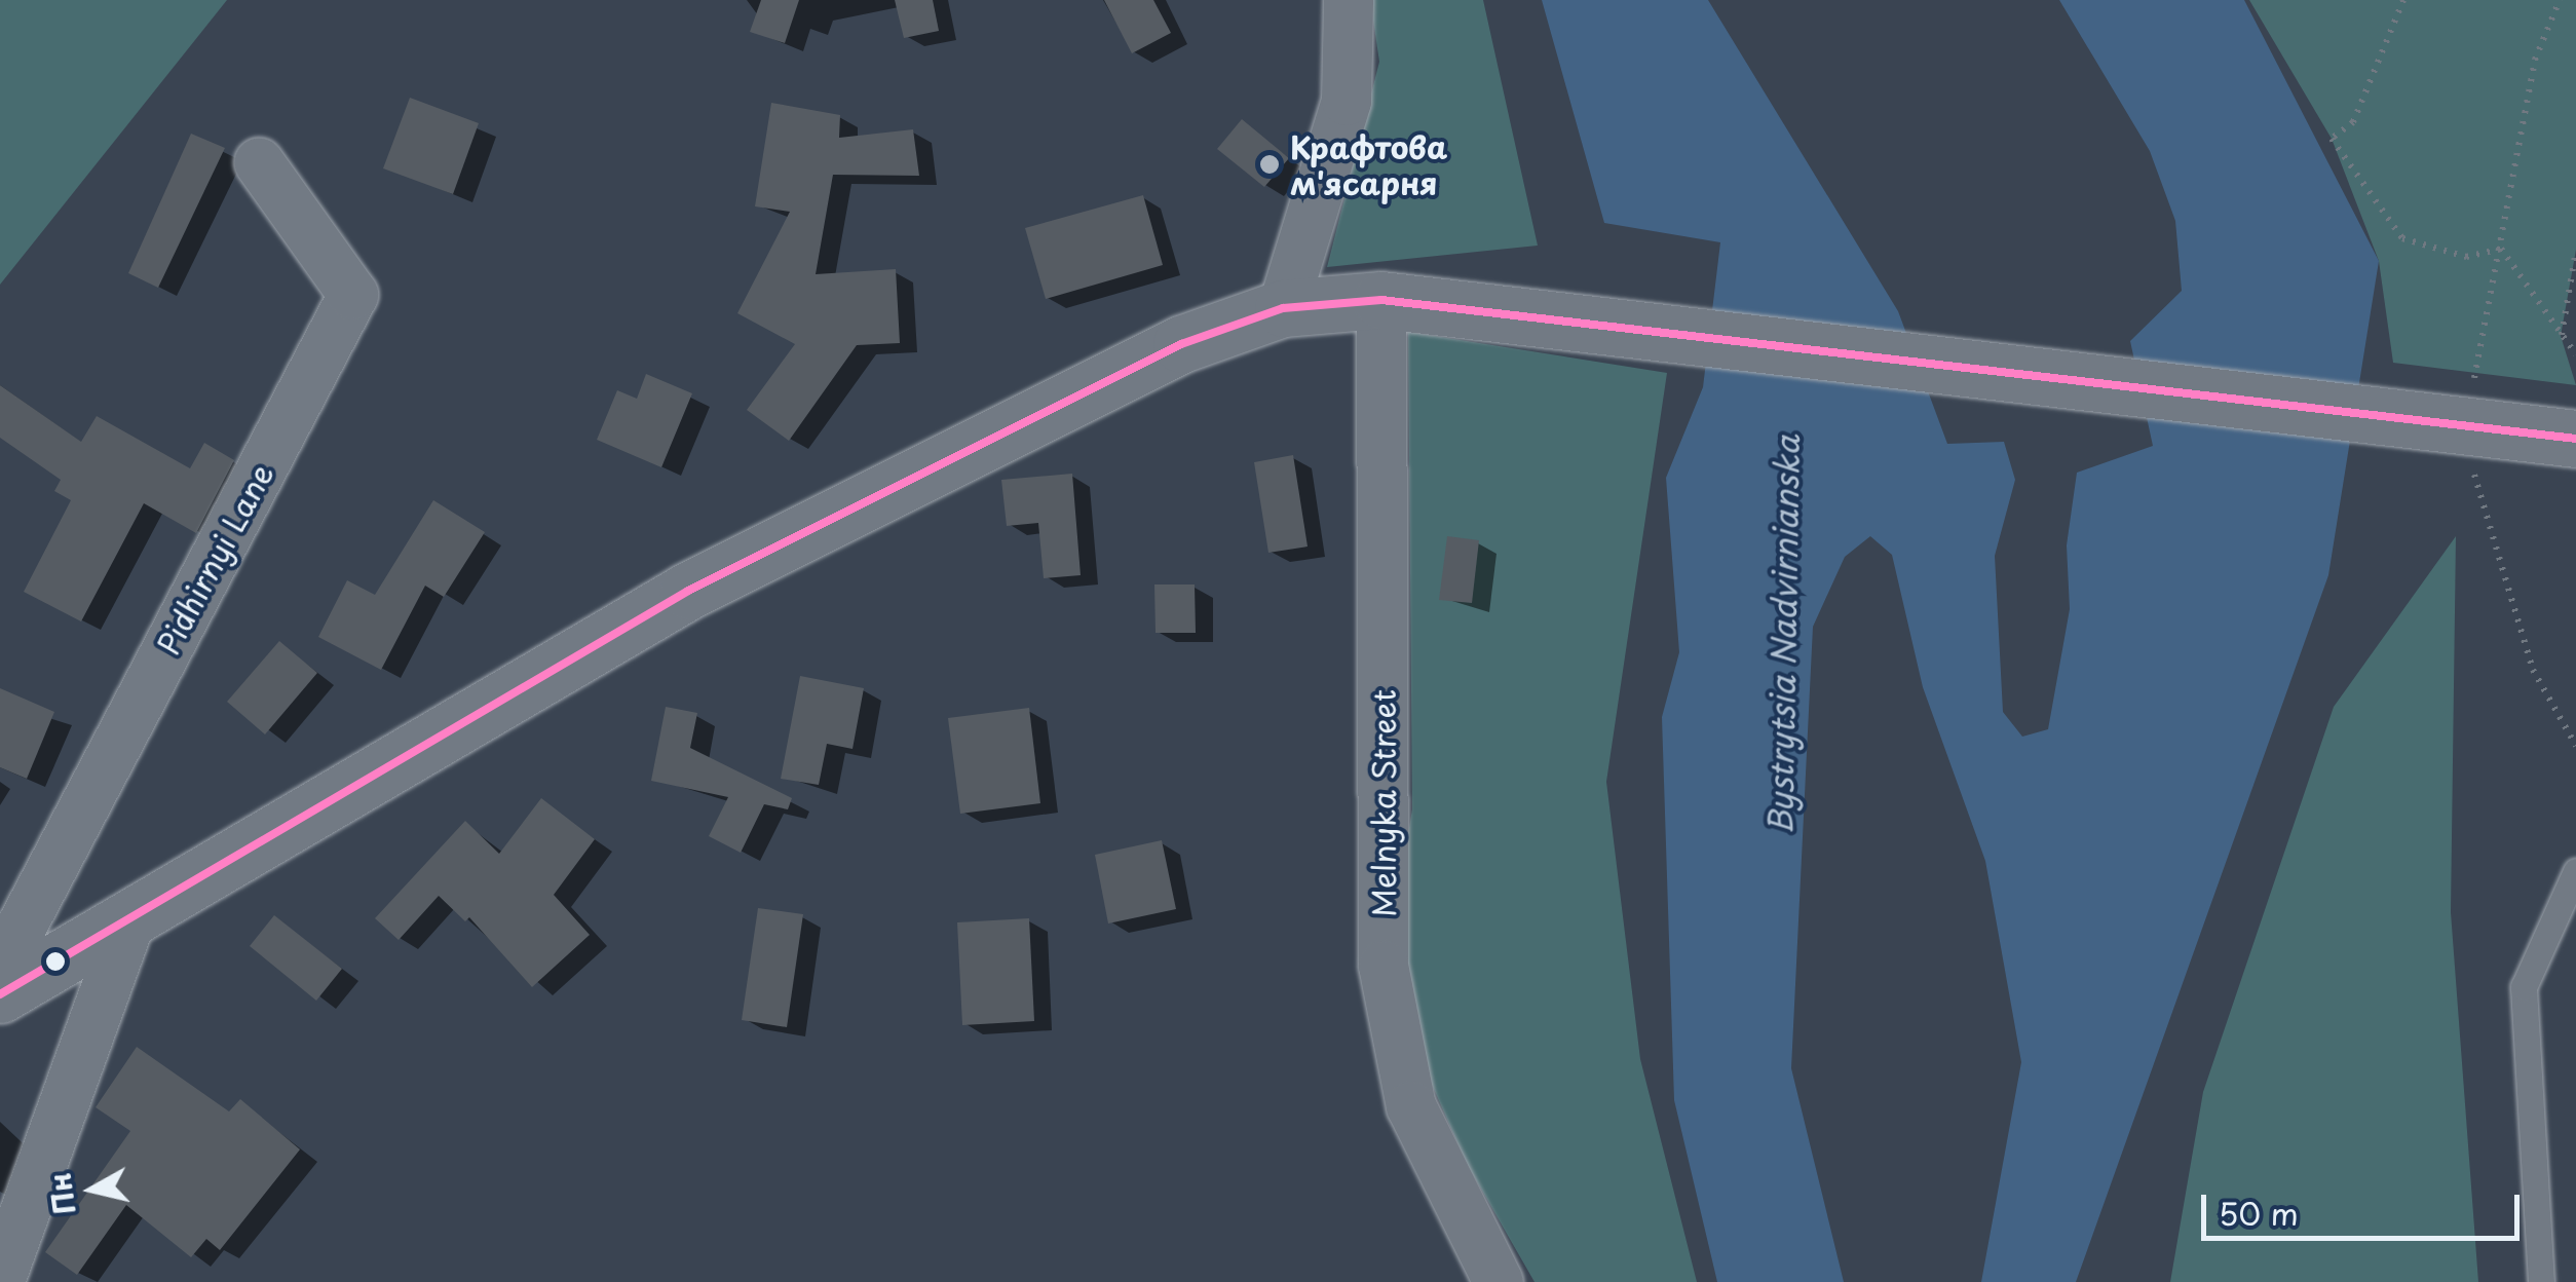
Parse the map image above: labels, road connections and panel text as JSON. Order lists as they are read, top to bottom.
{
  "streets": {
    "street": ["Pidhirnyi Lane", "Melnyka Street"]
  },
  "water": ["Bystrytsia Nadvirnianska"],
  "places": ["Крафтова м'ясарня"],
  "scale_bar": "50 m",
  "north": "left"
}
